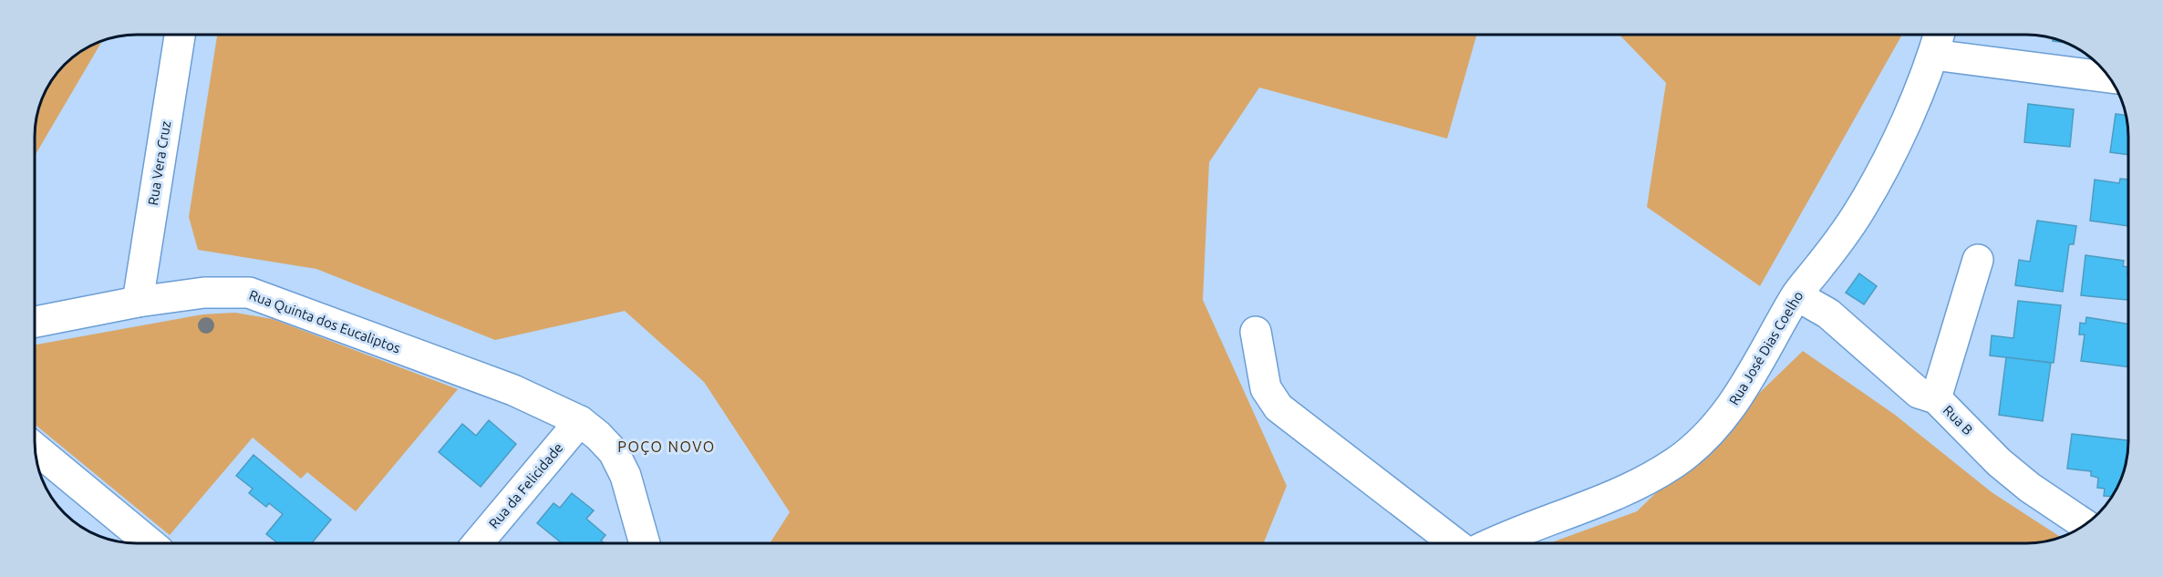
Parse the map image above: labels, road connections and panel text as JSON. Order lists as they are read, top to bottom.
{
  "streets": {
    "street": [
      "Rua Vera Cruz",
      "Rua Quinta dos Eucaliptos",
      "Rua José Dias Coelho",
      "Rua B",
      "Rua da Felicidade"
    ]
  },
  "crossings": [
    ["Rua Vera Cruz", "Rua Quinta dos Eucaliptos"],
    ["Rua Quinta dos Eucaliptos", "Rua da Felicidade"],
    ["Rua José Dias Coelho", "Rua B"]
  ],
  "districts": ["POÇO NOVO"]
}
